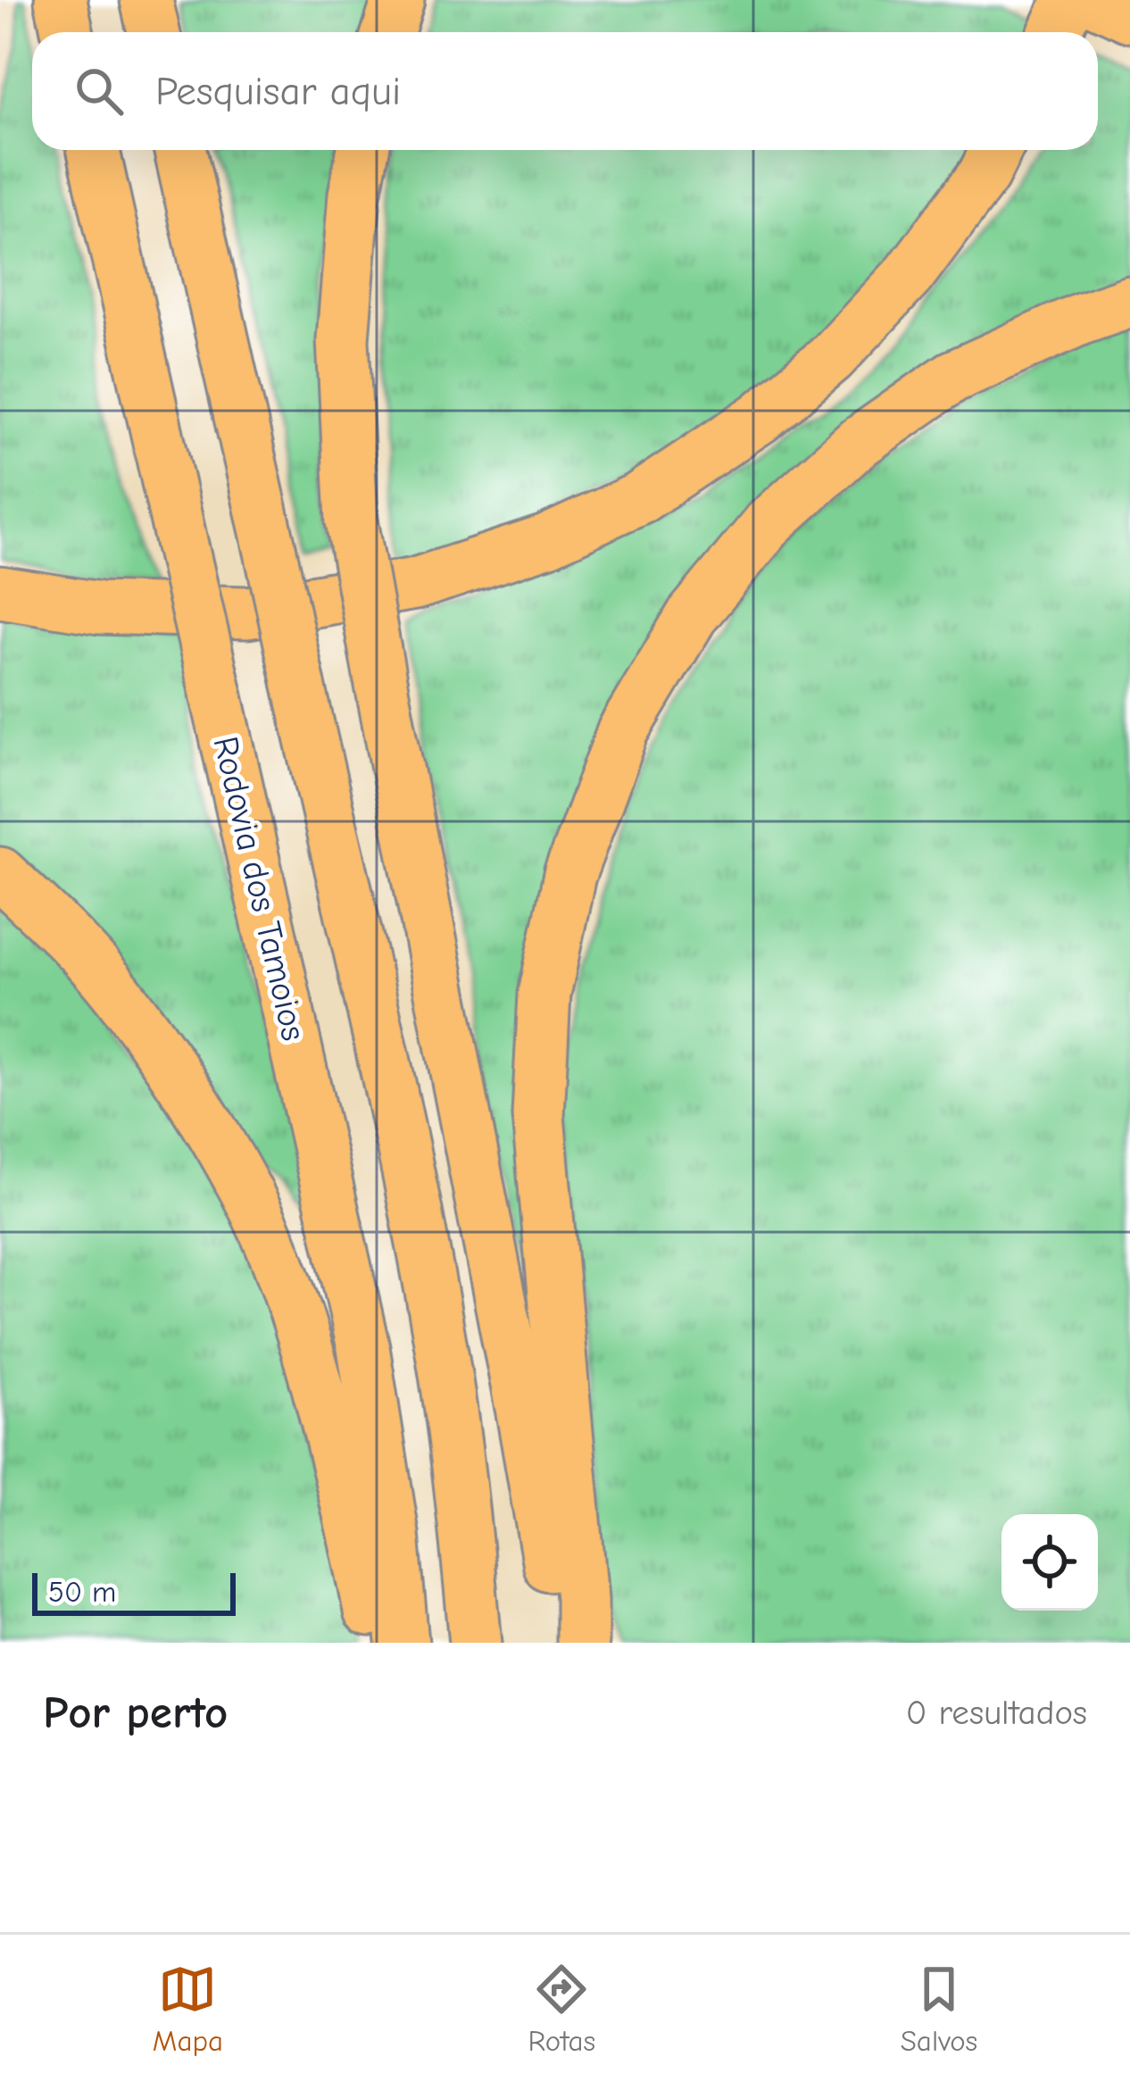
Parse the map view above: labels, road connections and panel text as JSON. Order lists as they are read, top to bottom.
{
  "streets": {
    "highway": ["Rodovia dos Tamoios"]
  },
  "scale_bar": "50 m",
  "page": {
    "search": "Pesquisar aqui",
    "scale": "50 m",
    "heading": ["Por perto", "0 resultados"],
    "nav": ["Mapa", "Rotas", "Salvos"]
  }
}
